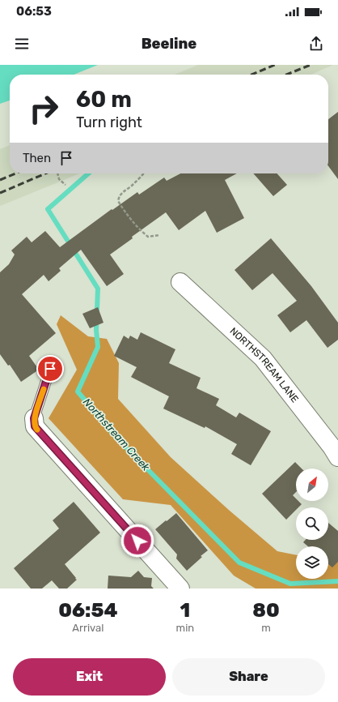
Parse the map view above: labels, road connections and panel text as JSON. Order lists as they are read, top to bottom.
{
  "streets": {
    "street": ["NORTHSTREAM LANE"]
  },
  "water": ["Northstream Creek"],
  "north": "top right",
  "page": {
    "status": "06:53",
    "header": "Beeline",
    "turn": ["60 m", "Turn right"],
    "then": "Then",
    "eta": [
      "06:54",
      "Arrival",
      "1",
      "min",
      "80",
      "m"
    ],
    "buttons": ["Exit", "Share"]
  }
}
